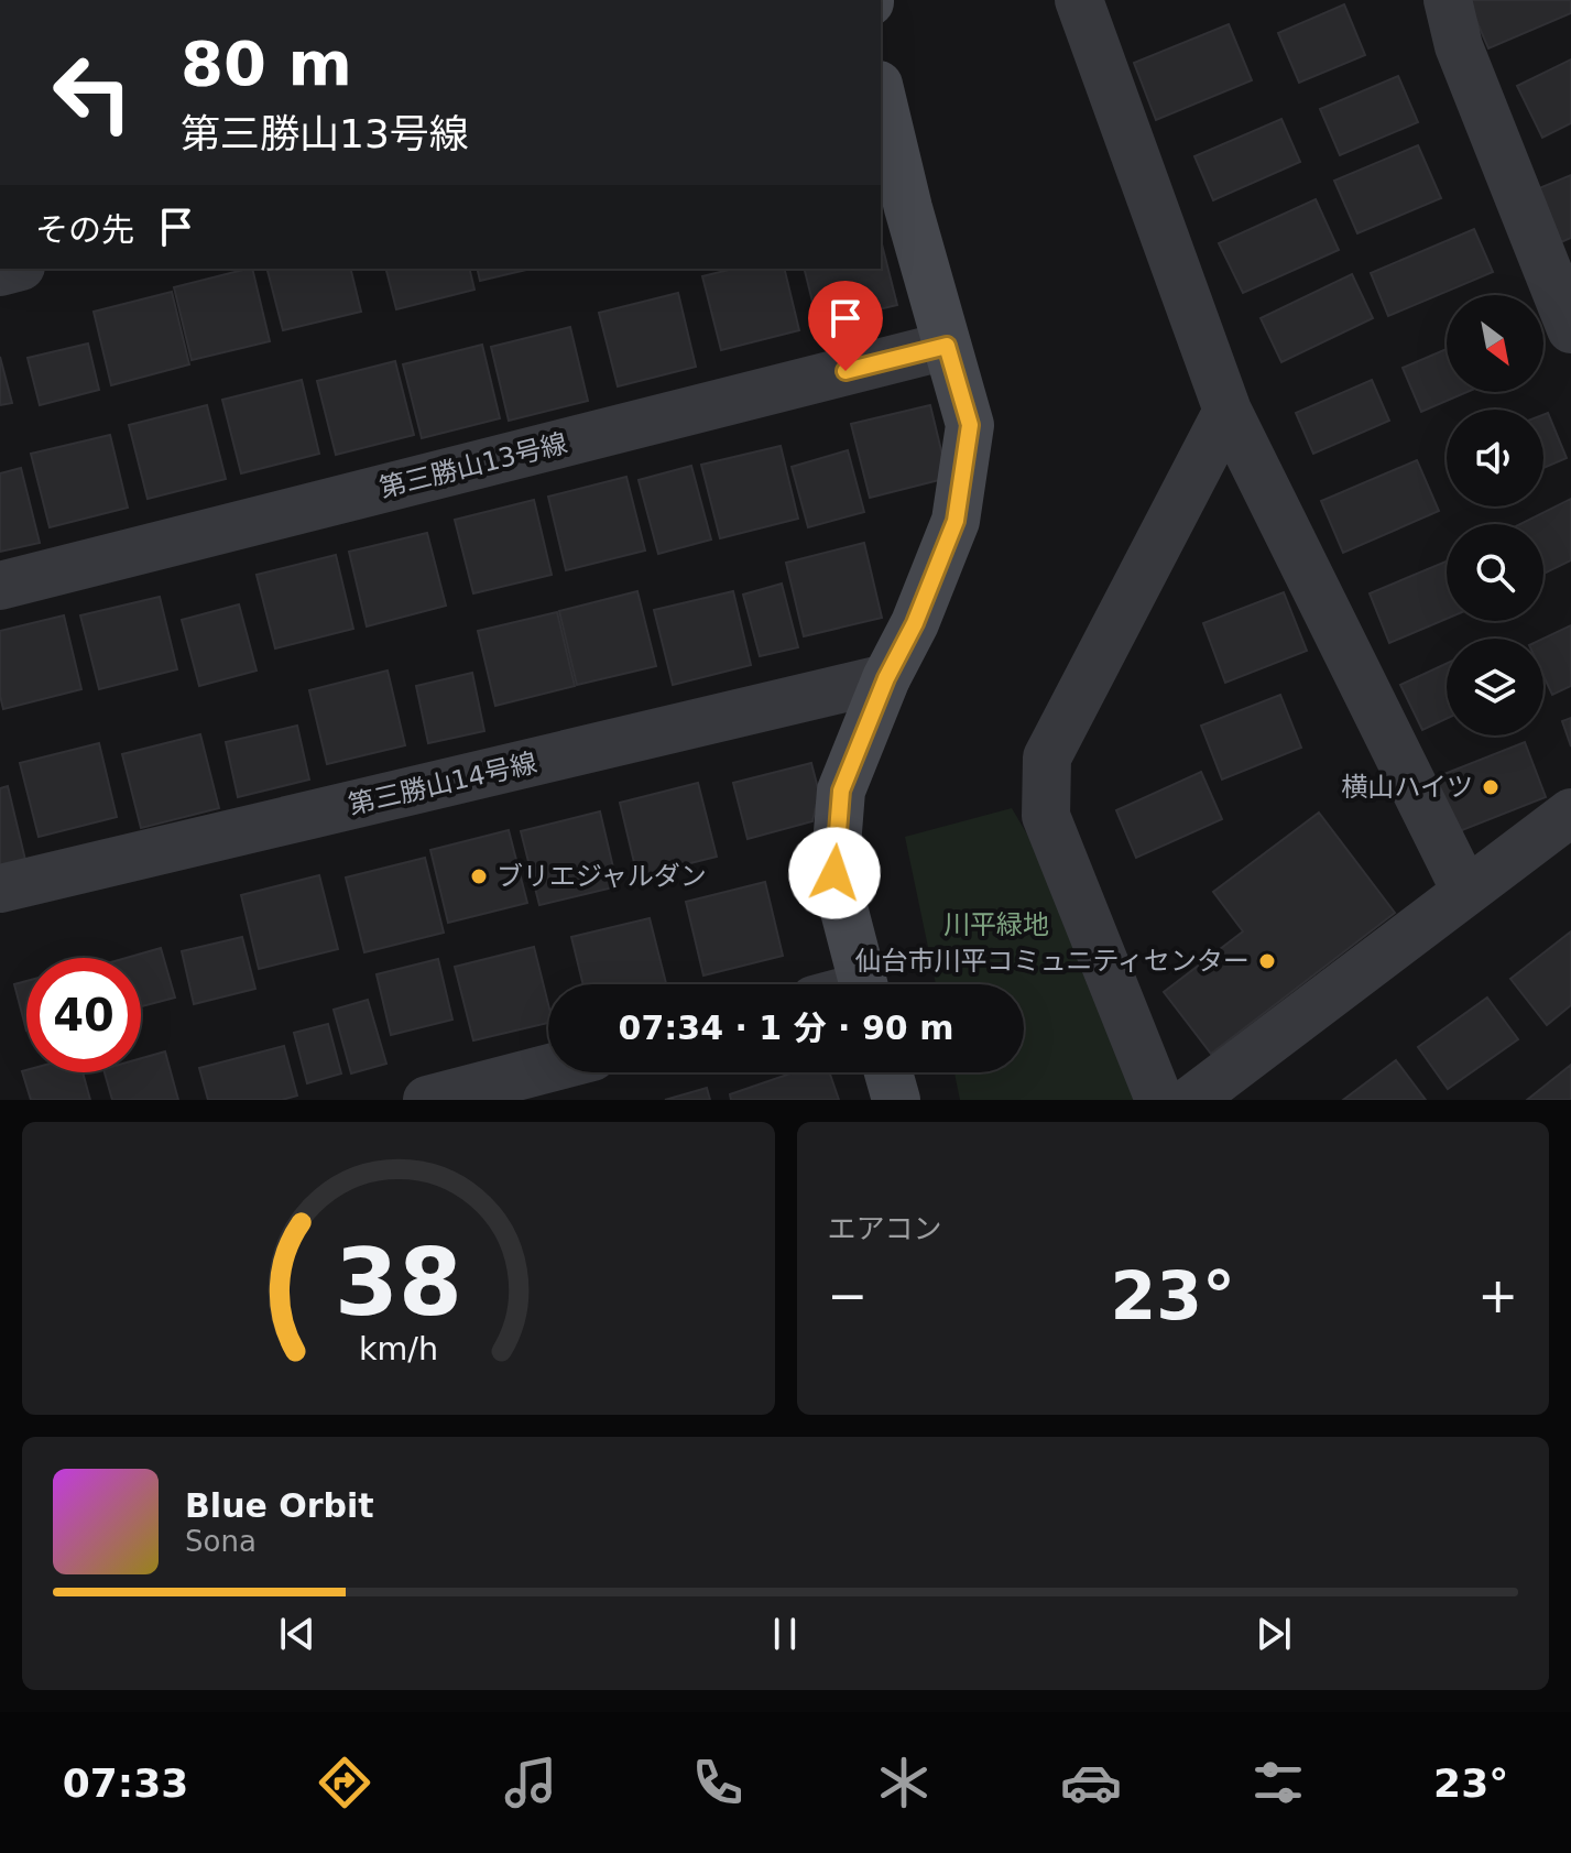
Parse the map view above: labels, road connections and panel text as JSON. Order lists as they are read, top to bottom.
{
  "streets": {
    "street": ["第三勝山13号線", "第三勝山14号線"]
  },
  "parks": ["川平緑地"],
  "places": ["横山ハイツ", "ブリエジャルダン", "仙台市川平コミュニティセンター"],
  "north": "bottom right",
  "page": {
    "turn": ["80 m", "第三勝山13号線"],
    "then": "その先",
    "limit": "40",
    "trip": "07:34 · 1 分 · 90 m",
    "tile": "エアコン",
    "heat": ["−", "23°", "+"],
    "song": ["Blue Orbit", "Sona"],
    "tabs": ["07:33", "23°"],
    "gauge": ["38", "km/h"]
  }
}
